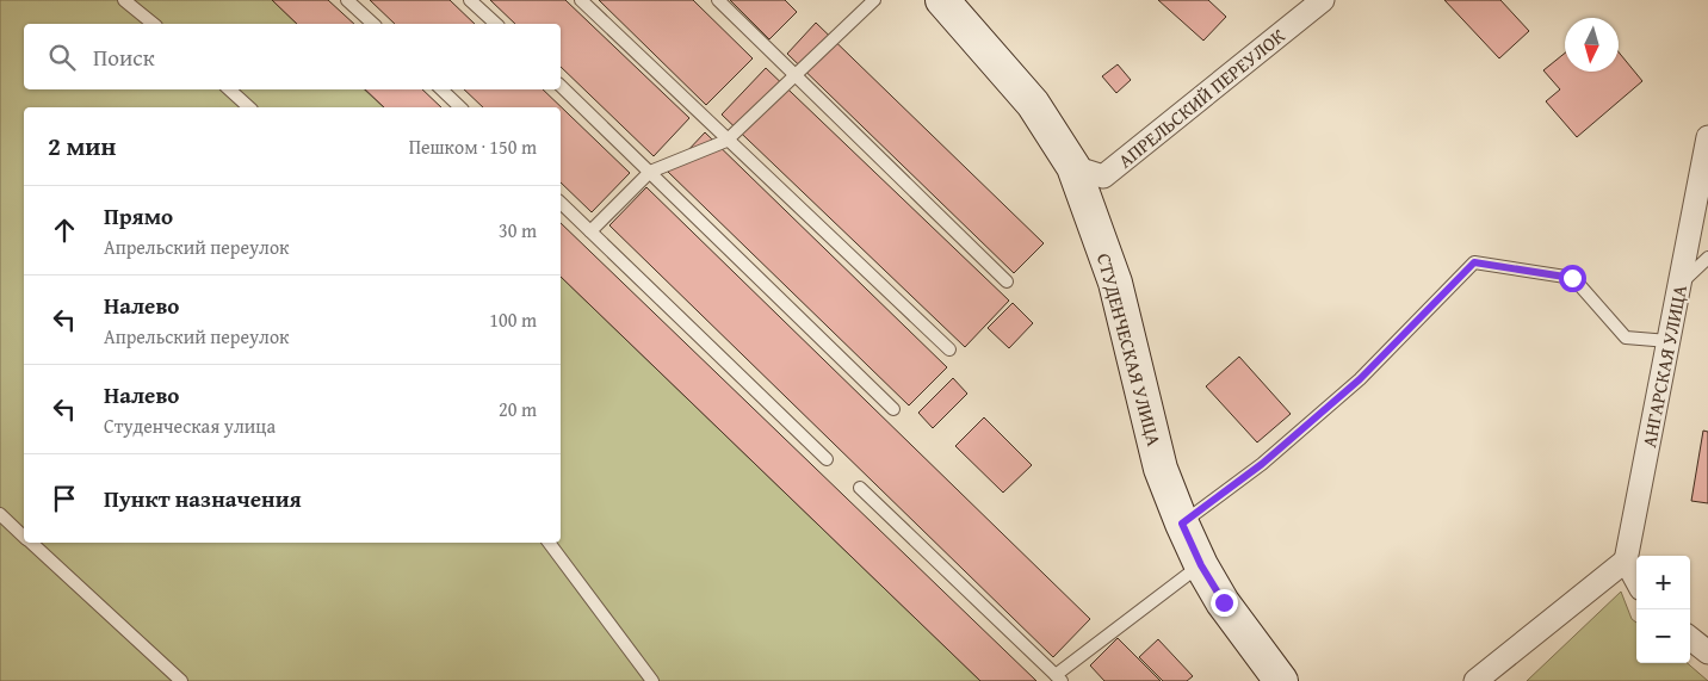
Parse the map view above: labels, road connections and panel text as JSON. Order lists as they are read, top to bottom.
{
  "streets": {
    "main road": ["СТУДЕНЧЕСКАЯ УЛИЦА"],
    "street": ["АПРЕЛЬСКИЙ ПЕРЕУЛОК", "АНГАРСКАЯ УЛИЦА"]
  },
  "crossings": [
    ["АПРЕЛЬСКИЙ ПЕРЕУЛОК", "СТУДЕНЧЕСКАЯ УЛИЦА"]
  ],
  "north": "bottom",
  "page": {
    "search": "Поиск",
    "heading": ["2 мин", "Пешком · 150 m"],
    "list": [
      ["Прямо", "Апрельский переулок", "30 m"],
      ["Налево", "Апрельский переулок", "100 m"],
      ["Налево", "Студенческая улица", "20 m"],
      "Пункт назначения"
    ],
    "map_buttons": ["+", "−"]
  }
}
